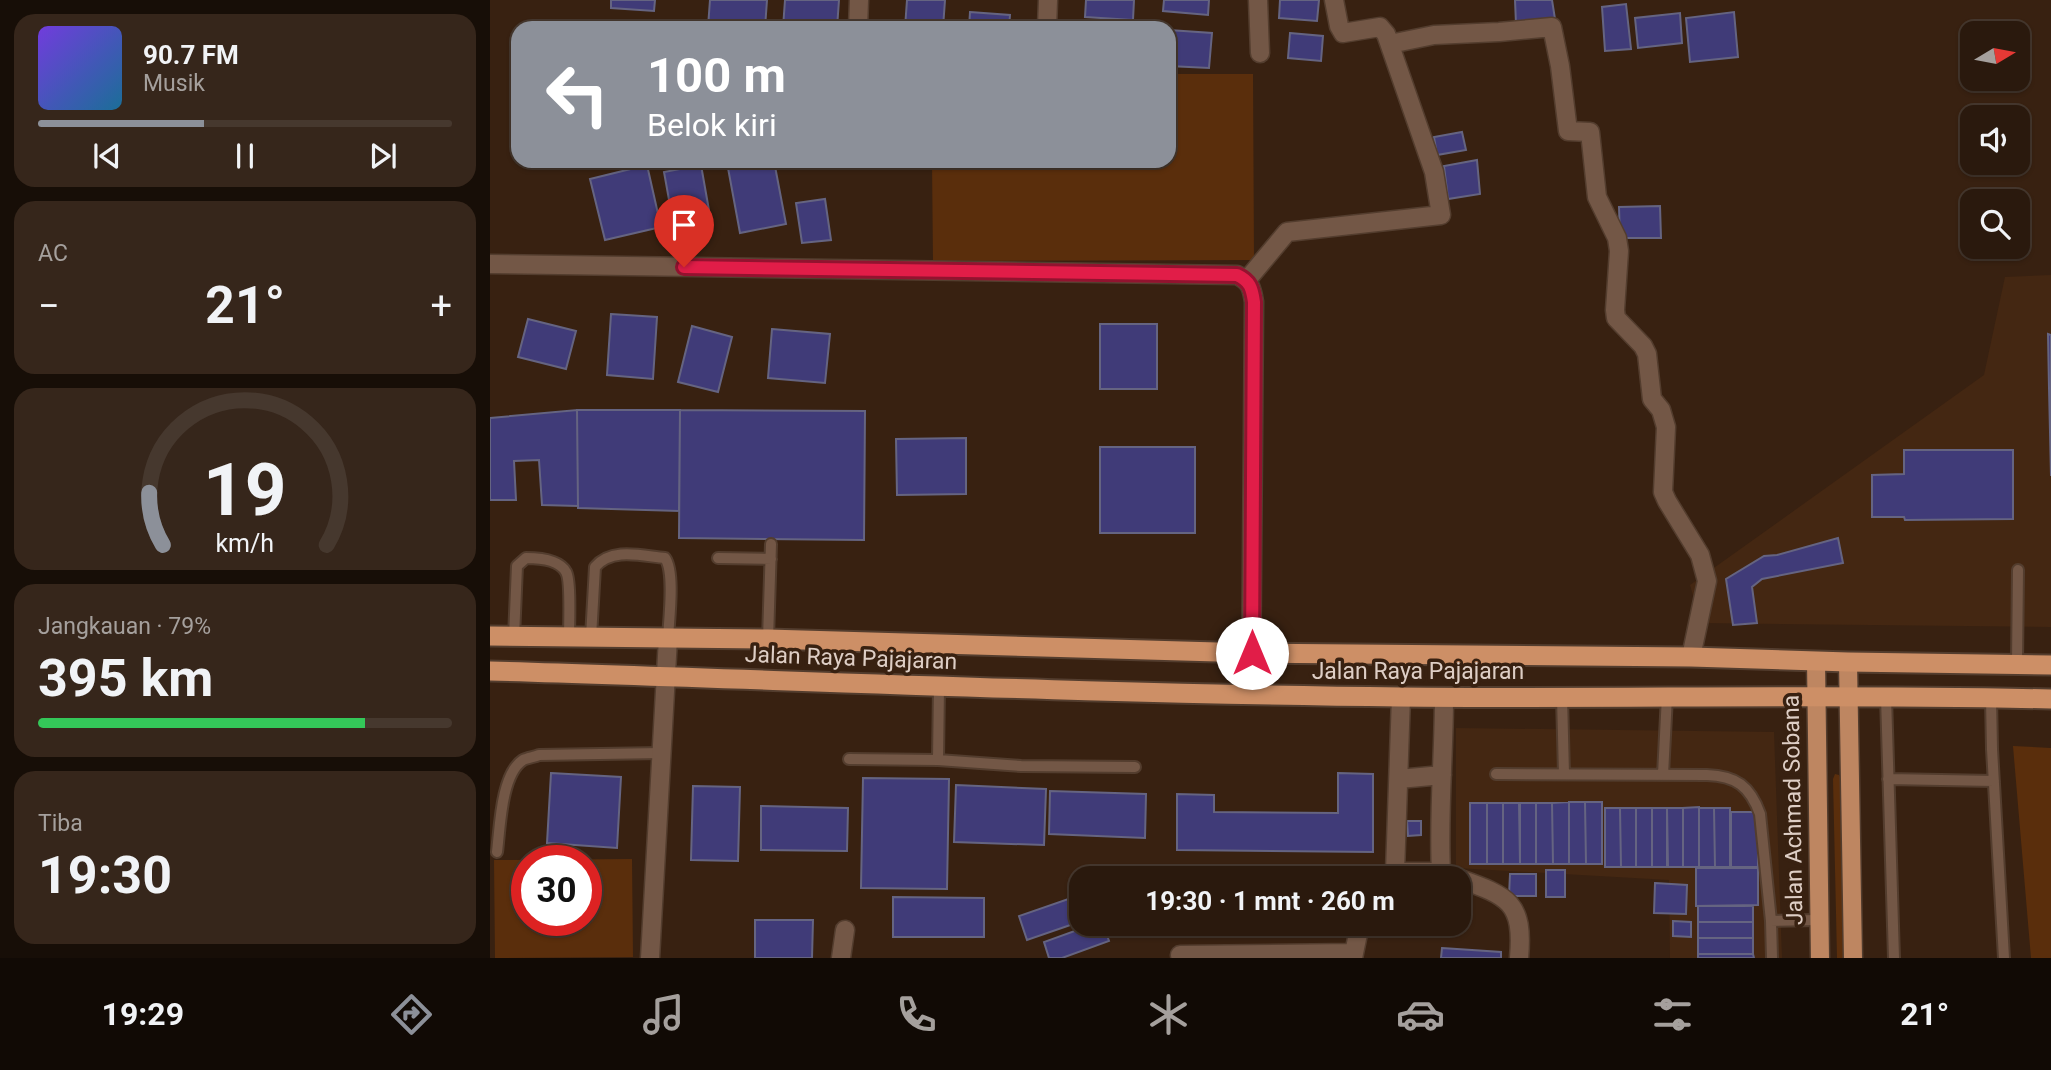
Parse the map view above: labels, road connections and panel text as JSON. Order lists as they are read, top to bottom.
{
  "streets": {
    "highway": ["Jalan Raya Pajajaran"],
    "main road": ["Jalan Achmad Sobana"]
  },
  "crossings": [
    ["Jalan Raya Pajajaran", "Jalan Achmad Sobana"]
  ],
  "north": "right",
  "page": {
    "turn": ["100 m", "Belok kiri"],
    "song": ["90.7 FM", "Musik"],
    "tile": [
      "AC",
      ["Jangkauan · 79%", "395 km"],
      ["Tiba", "19:30"]
    ],
    "heat": ["−", "21°", "+"],
    "limit": "30",
    "trip": "19:30 · 1 mnt · 260 m",
    "tabs": ["19:29", "21°"],
    "gauge": ["19", "km/h"]
  }
}
